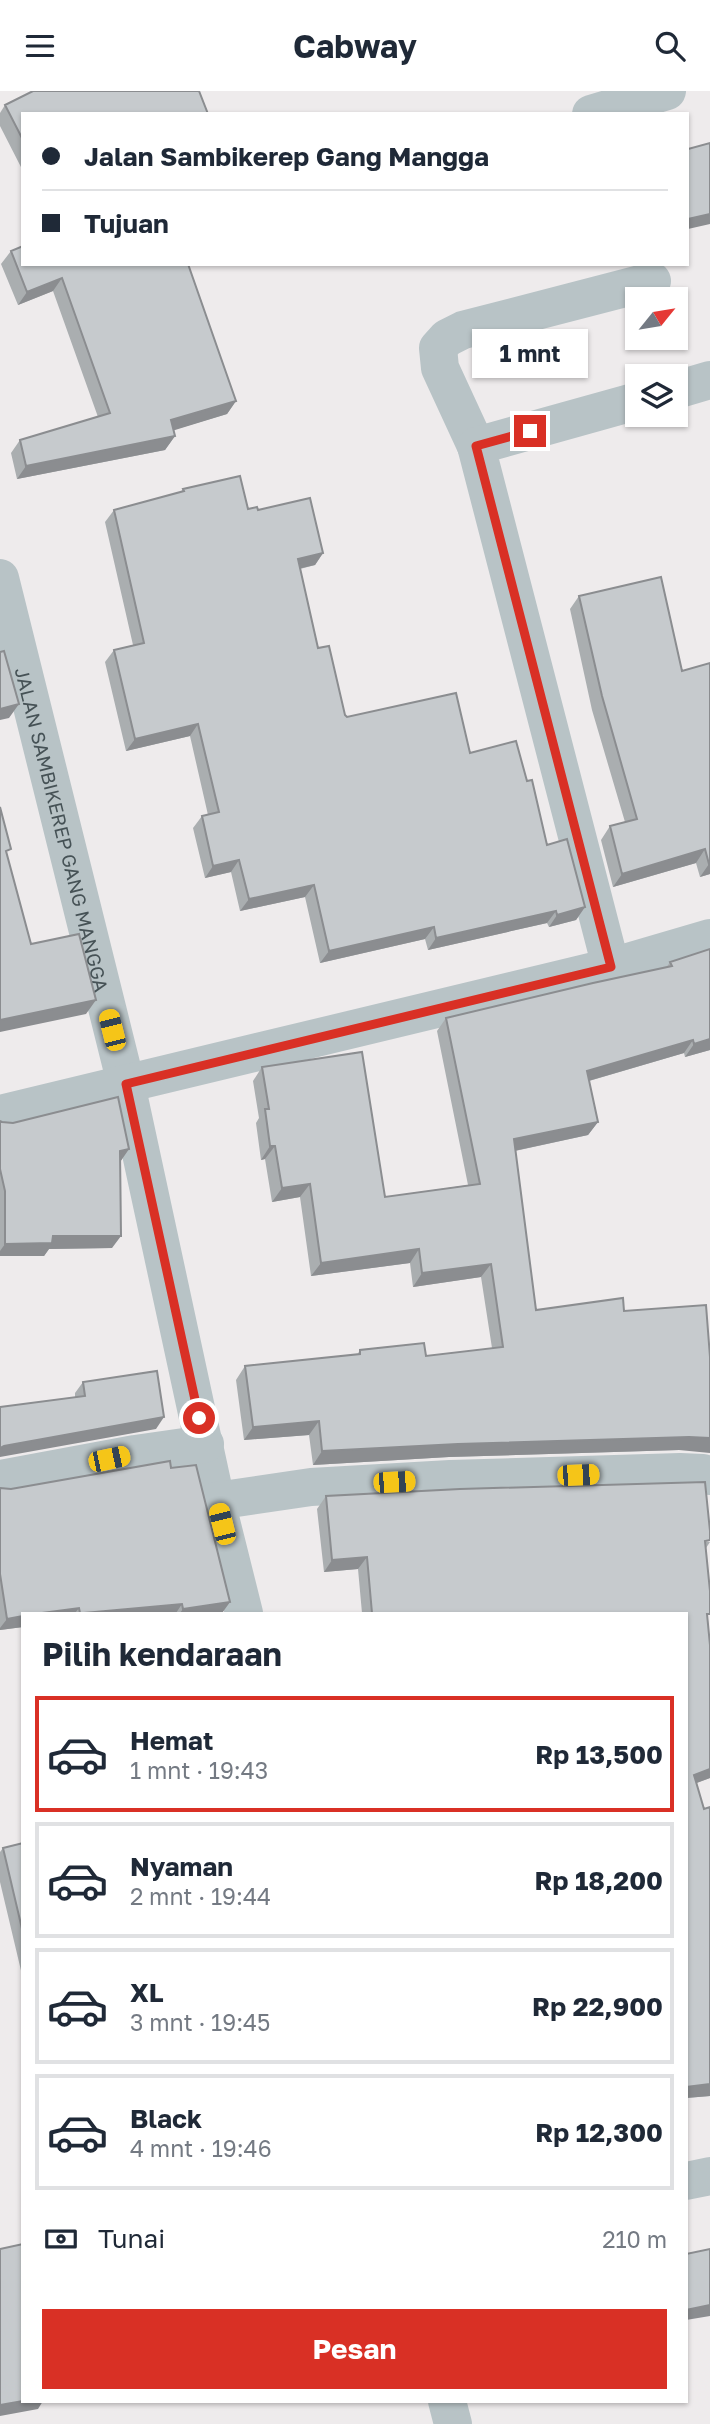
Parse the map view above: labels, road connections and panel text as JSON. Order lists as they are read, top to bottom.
{
  "streets": {
    "street": ["JALAN SAMBIKEREP GANG MANGGA"]
  },
  "north": "top right",
  "page": {
    "header": "Cabway",
    "banner": ["Jalan Sambikerep Gang Mangga", "Tujuan"],
    "bubble": "1 mnt",
    "heading": "Pilih kendaraan",
    "list": [
      {
        "name": "Hemat",
        "note": "1 mnt · 19:43",
        "value": "Rp 13,500"
      },
      {
        "name": "Nyaman",
        "note": "2 mnt · 19:44",
        "value": "Rp 18,200"
      },
      {
        "name": "XL",
        "note": "3 mnt · 19:45",
        "value": "Rp 22,900"
      },
      {
        "name": "Black",
        "note": "4 mnt · 19:46",
        "value": "Rp 12,300"
      }
    ],
    "pay": ["Tunai", "210 m"],
    "buttons": "Pesan"
  }
}
